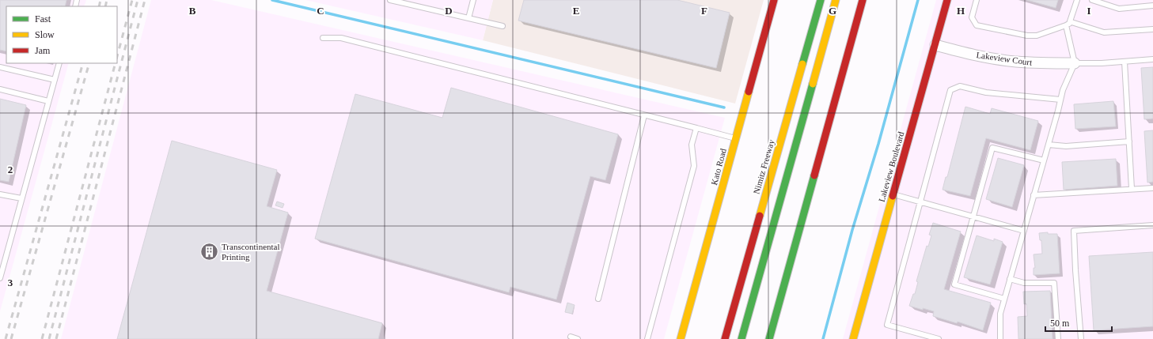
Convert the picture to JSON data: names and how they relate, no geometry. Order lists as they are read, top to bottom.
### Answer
{
  "streets": {
    "main road": ["Kato Road", "Nimitz Freeway", "Lakeview Boulevard"],
    "street": ["Lakeview Court"]
  },
  "crossings": [
    ["Lakeview Court", "Lakeview Boulevard"]
  ],
  "places": {
    "building": ["Transcontinental Printing"]
  },
  "legend": ["Fast", "Slow", "Jam"],
  "scale_bar": "50 m",
  "grid": {
    "columns": [
      "B",
      "C",
      "D",
      "E",
      "F",
      "G",
      "H",
      "I"
    ],
    "rows": ["2", "3"]
  }
}
